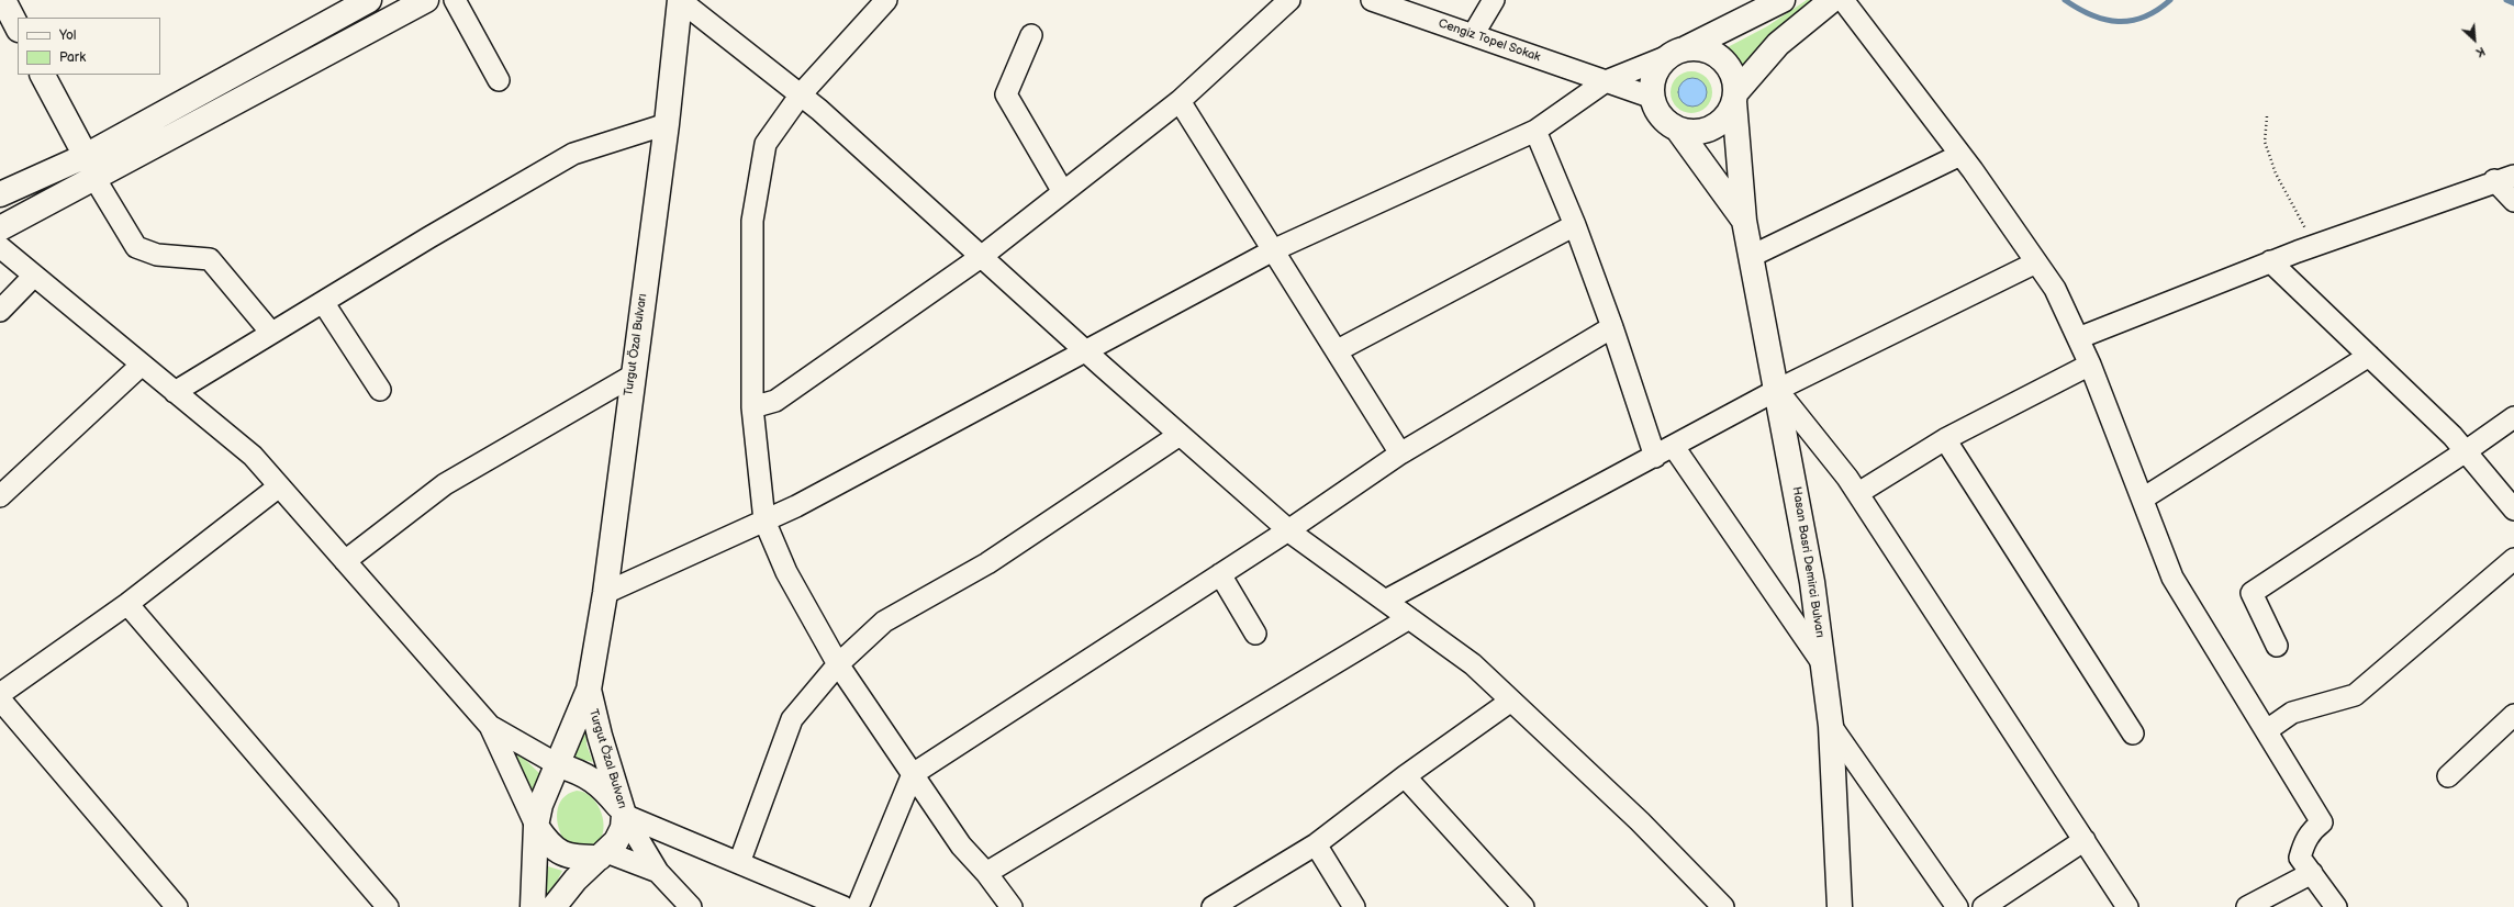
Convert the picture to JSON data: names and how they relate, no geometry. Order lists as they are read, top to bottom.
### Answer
{
  "streets": {
    "main road": ["Turgut Özal Bulvarı", "Hasan Basri Demirci Bulvarı"],
    "street": ["Cengiz Topel Sokak"]
  },
  "crossings": [
    ["Cengiz Topel Sokak", "Hasan Basri Demirci Bulvarı"]
  ],
  "legend": ["Yol", "Park"],
  "north": "bottom right"
}
